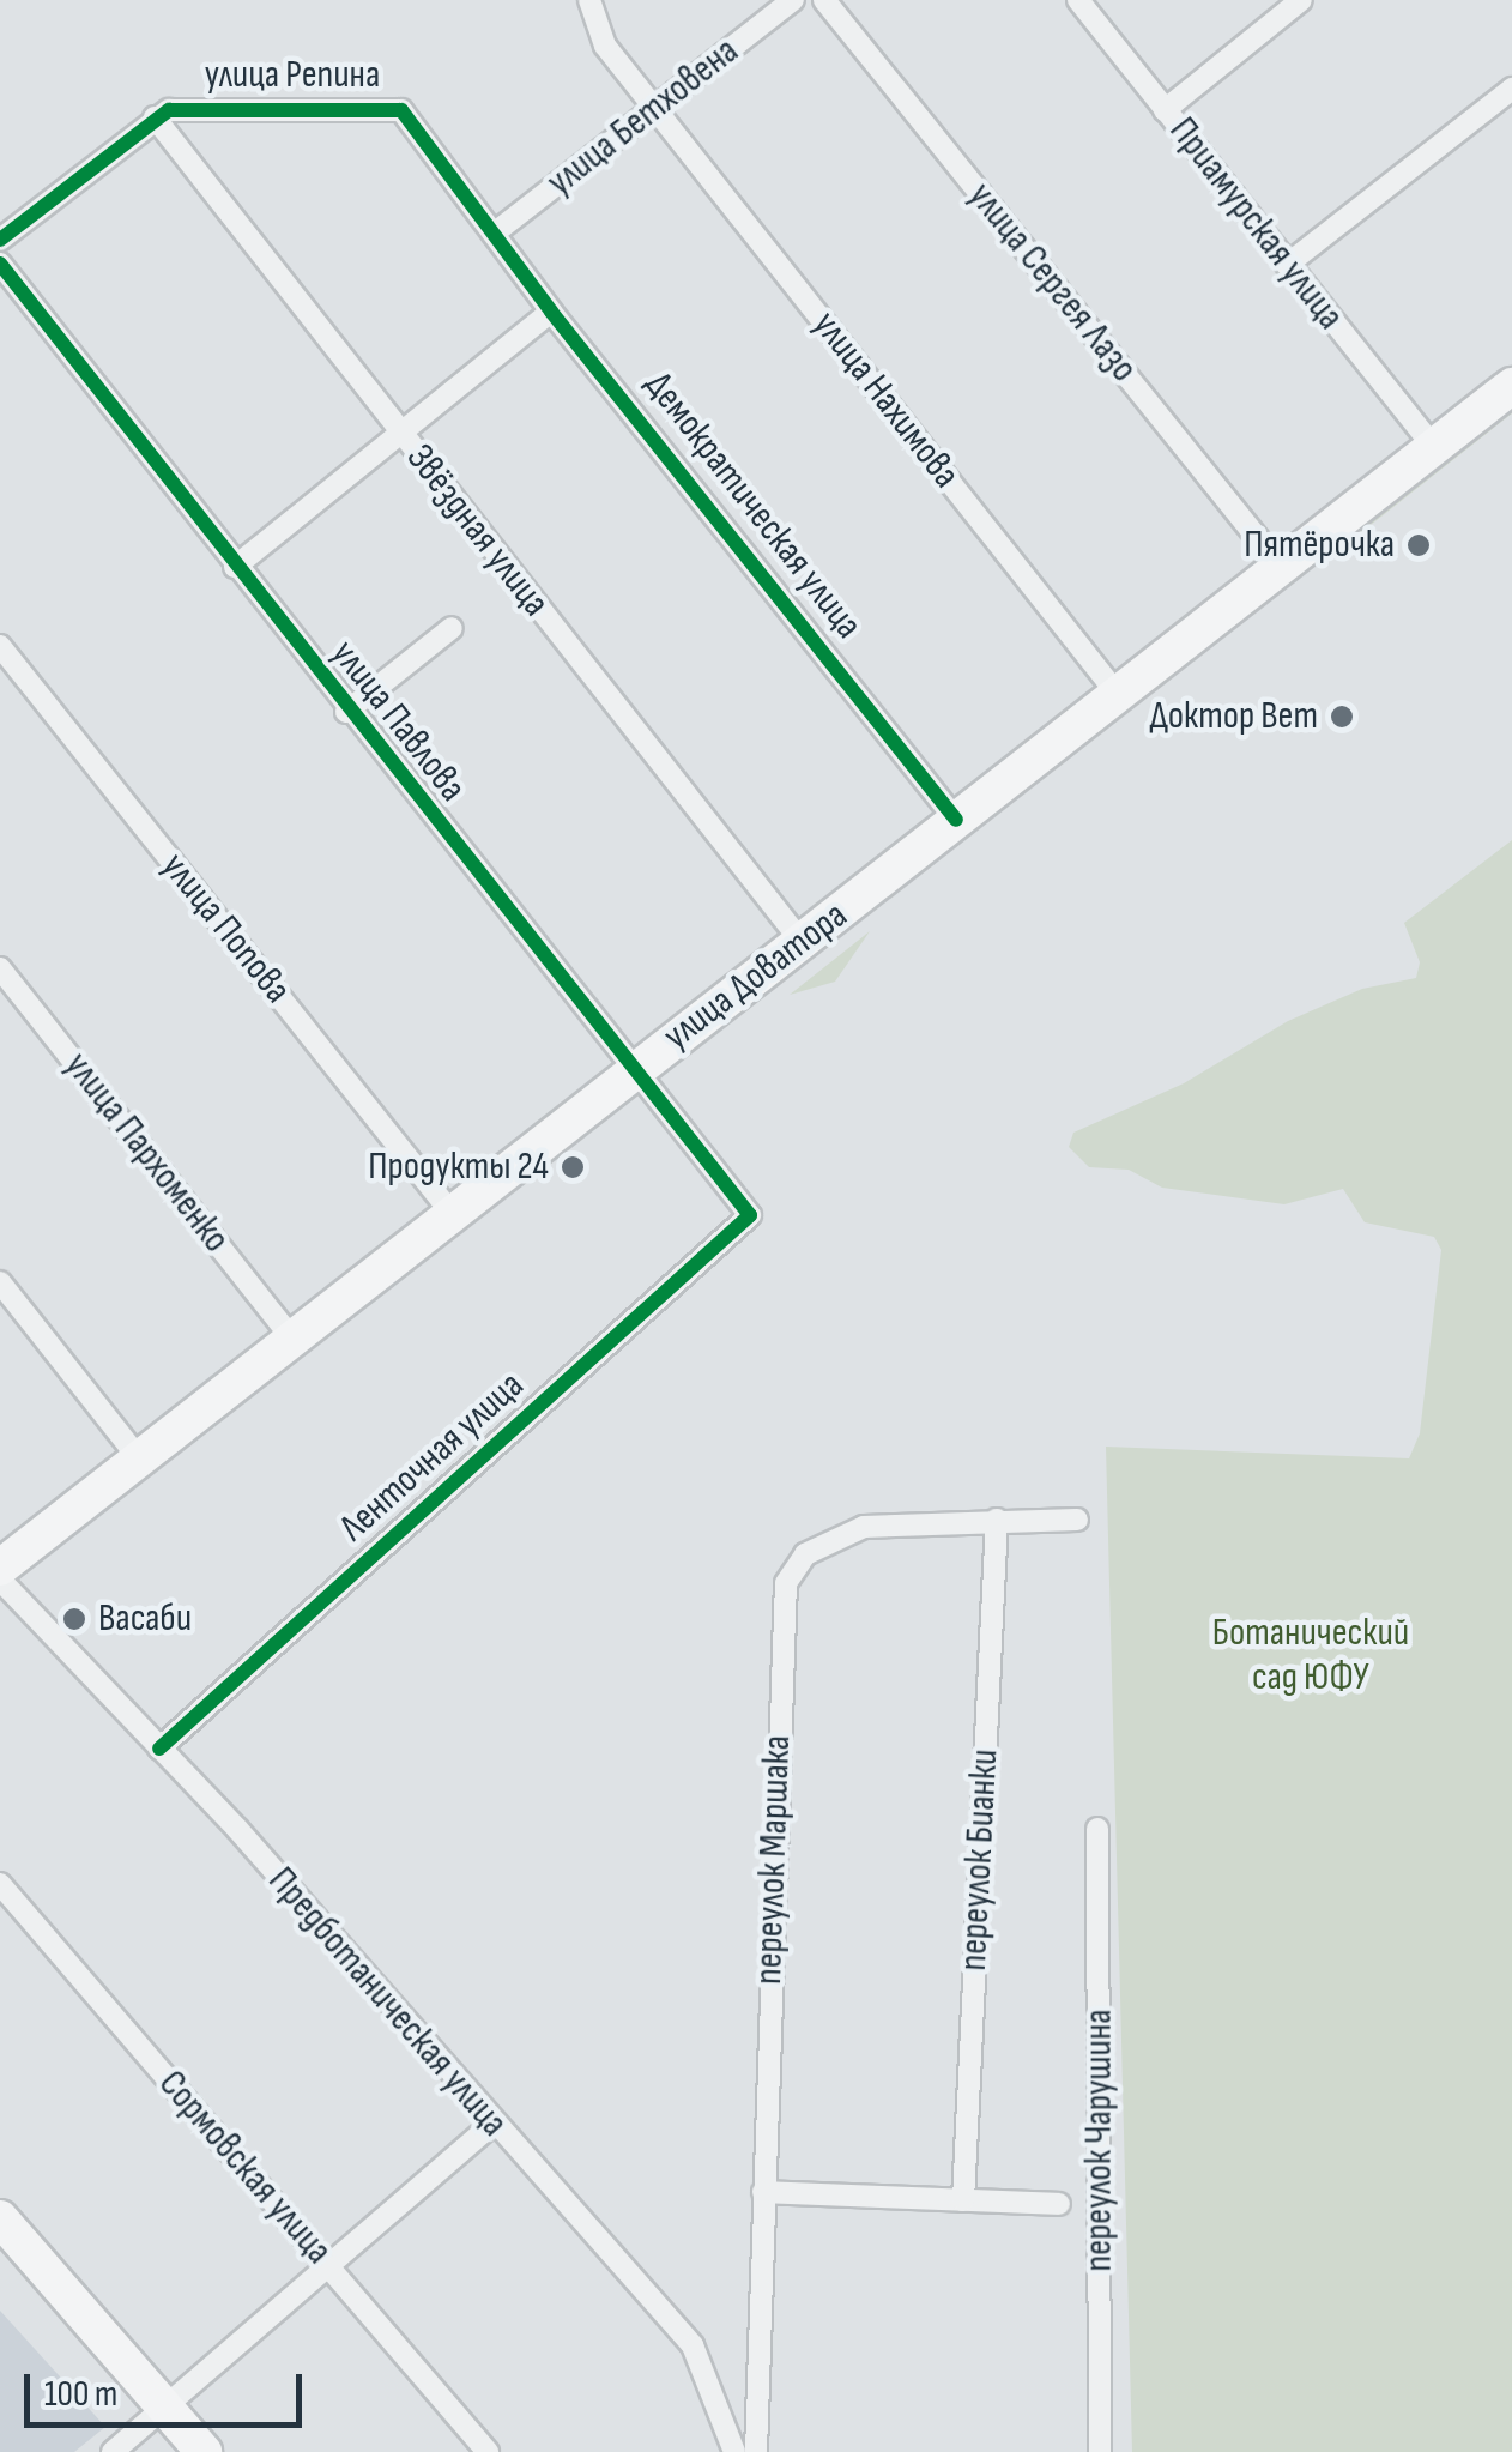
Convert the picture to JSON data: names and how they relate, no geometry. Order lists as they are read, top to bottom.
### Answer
{
  "streets": {
    "main road": ["улица Доватора"],
    "street": [
      "улица Репина",
      "улица Бетховена",
      "Приамурская улица",
      "улица Сергея Лазо",
      "улица Нахимова",
      "Демократическая улица",
      "Звёздная улица",
      "улица Павлова",
      "улица Попова",
      "улица Пархоменко",
      "Ленточная улица",
      "переулок Маршака",
      "переулок Бианки",
      "Предботаническая улица",
      "переулок Чарушина",
      "Сормовская улица"
    ]
  },
  "crossings": [
    ["улица Репина", "улица Бетховена"],
    ["улица Репина", "Демократическая улица"],
    ["улица Репина", "Звёздная улица"],
    ["улица Бетховена", "улица Нахимова"],
    ["улица Бетховена", "Демократическая улица"],
    ["Приамурская улица", "улица Доватора"],
    ["улица Сергея Лазо", "улица Доватора"],
    ["улица Нахимова", "улица Доватора"],
    ["Демократическая улица", "улица Доватора"],
    ["Звёздная улица", "улица Доватора"],
    ["улица Павлова", "улица Доватора"],
    ["улица Павлова", "Ленточная улица"],
    ["улица Попова", "улица Доватора"],
    ["улица Доватора", "улица Пархоменко"],
    ["Ленточная улица", "Предботаническая улица"],
    ["переулок Маршака", "переулок Бианки"]
  ],
  "parks": ["Ботанический сад ЮФУ"],
  "places": [
    "Пятёрочка",
    "Доктор Вет",
    "Продукты 24",
    "Васаби"
  ],
  "scale_bar": "100 m"
}
